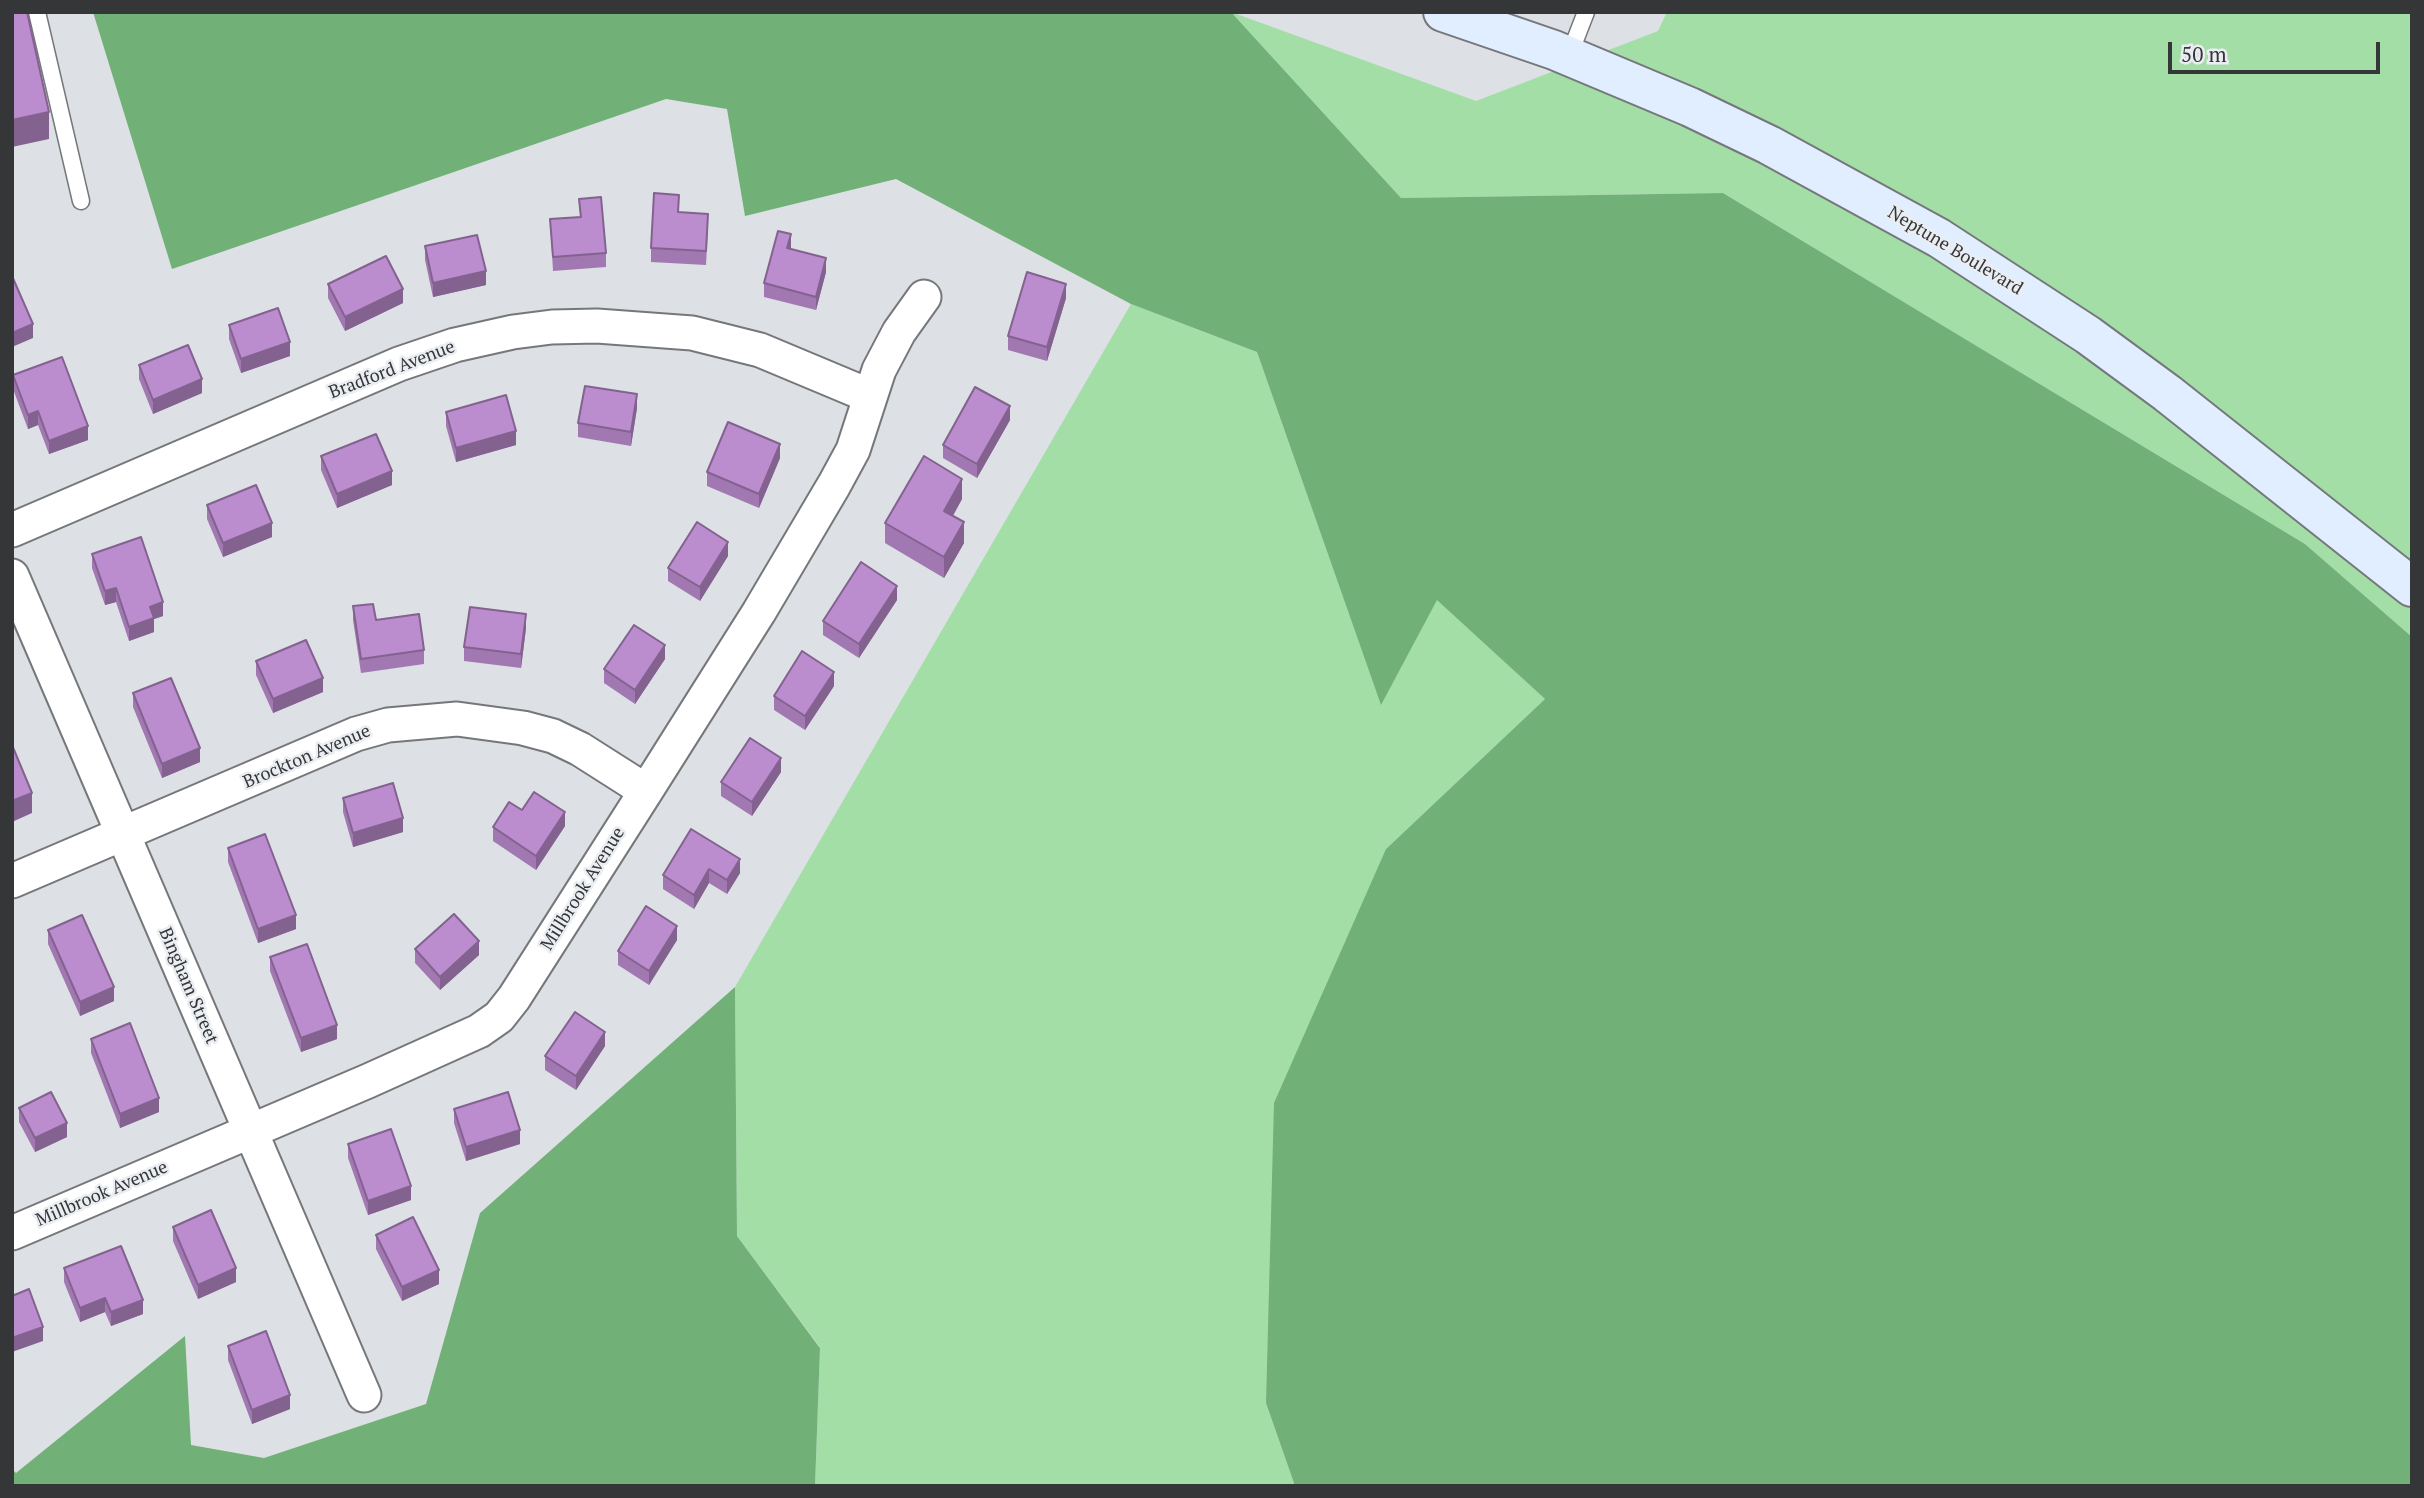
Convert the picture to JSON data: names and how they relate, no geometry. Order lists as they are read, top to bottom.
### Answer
{
  "streets": {
    "street": [
      "Neptune Boulevard",
      "Bradford Avenue",
      "Brockton Avenue",
      "Millbrook Avenue",
      "Bingham Street"
    ]
  },
  "crossings": [
    ["Bradford Avenue", "Millbrook Avenue"],
    ["Brockton Avenue", "Millbrook Avenue"],
    ["Brockton Avenue", "Bingham Street"],
    ["Millbrook Avenue", "Bingham Street"]
  ],
  "scale_bar": "50 m"
}
